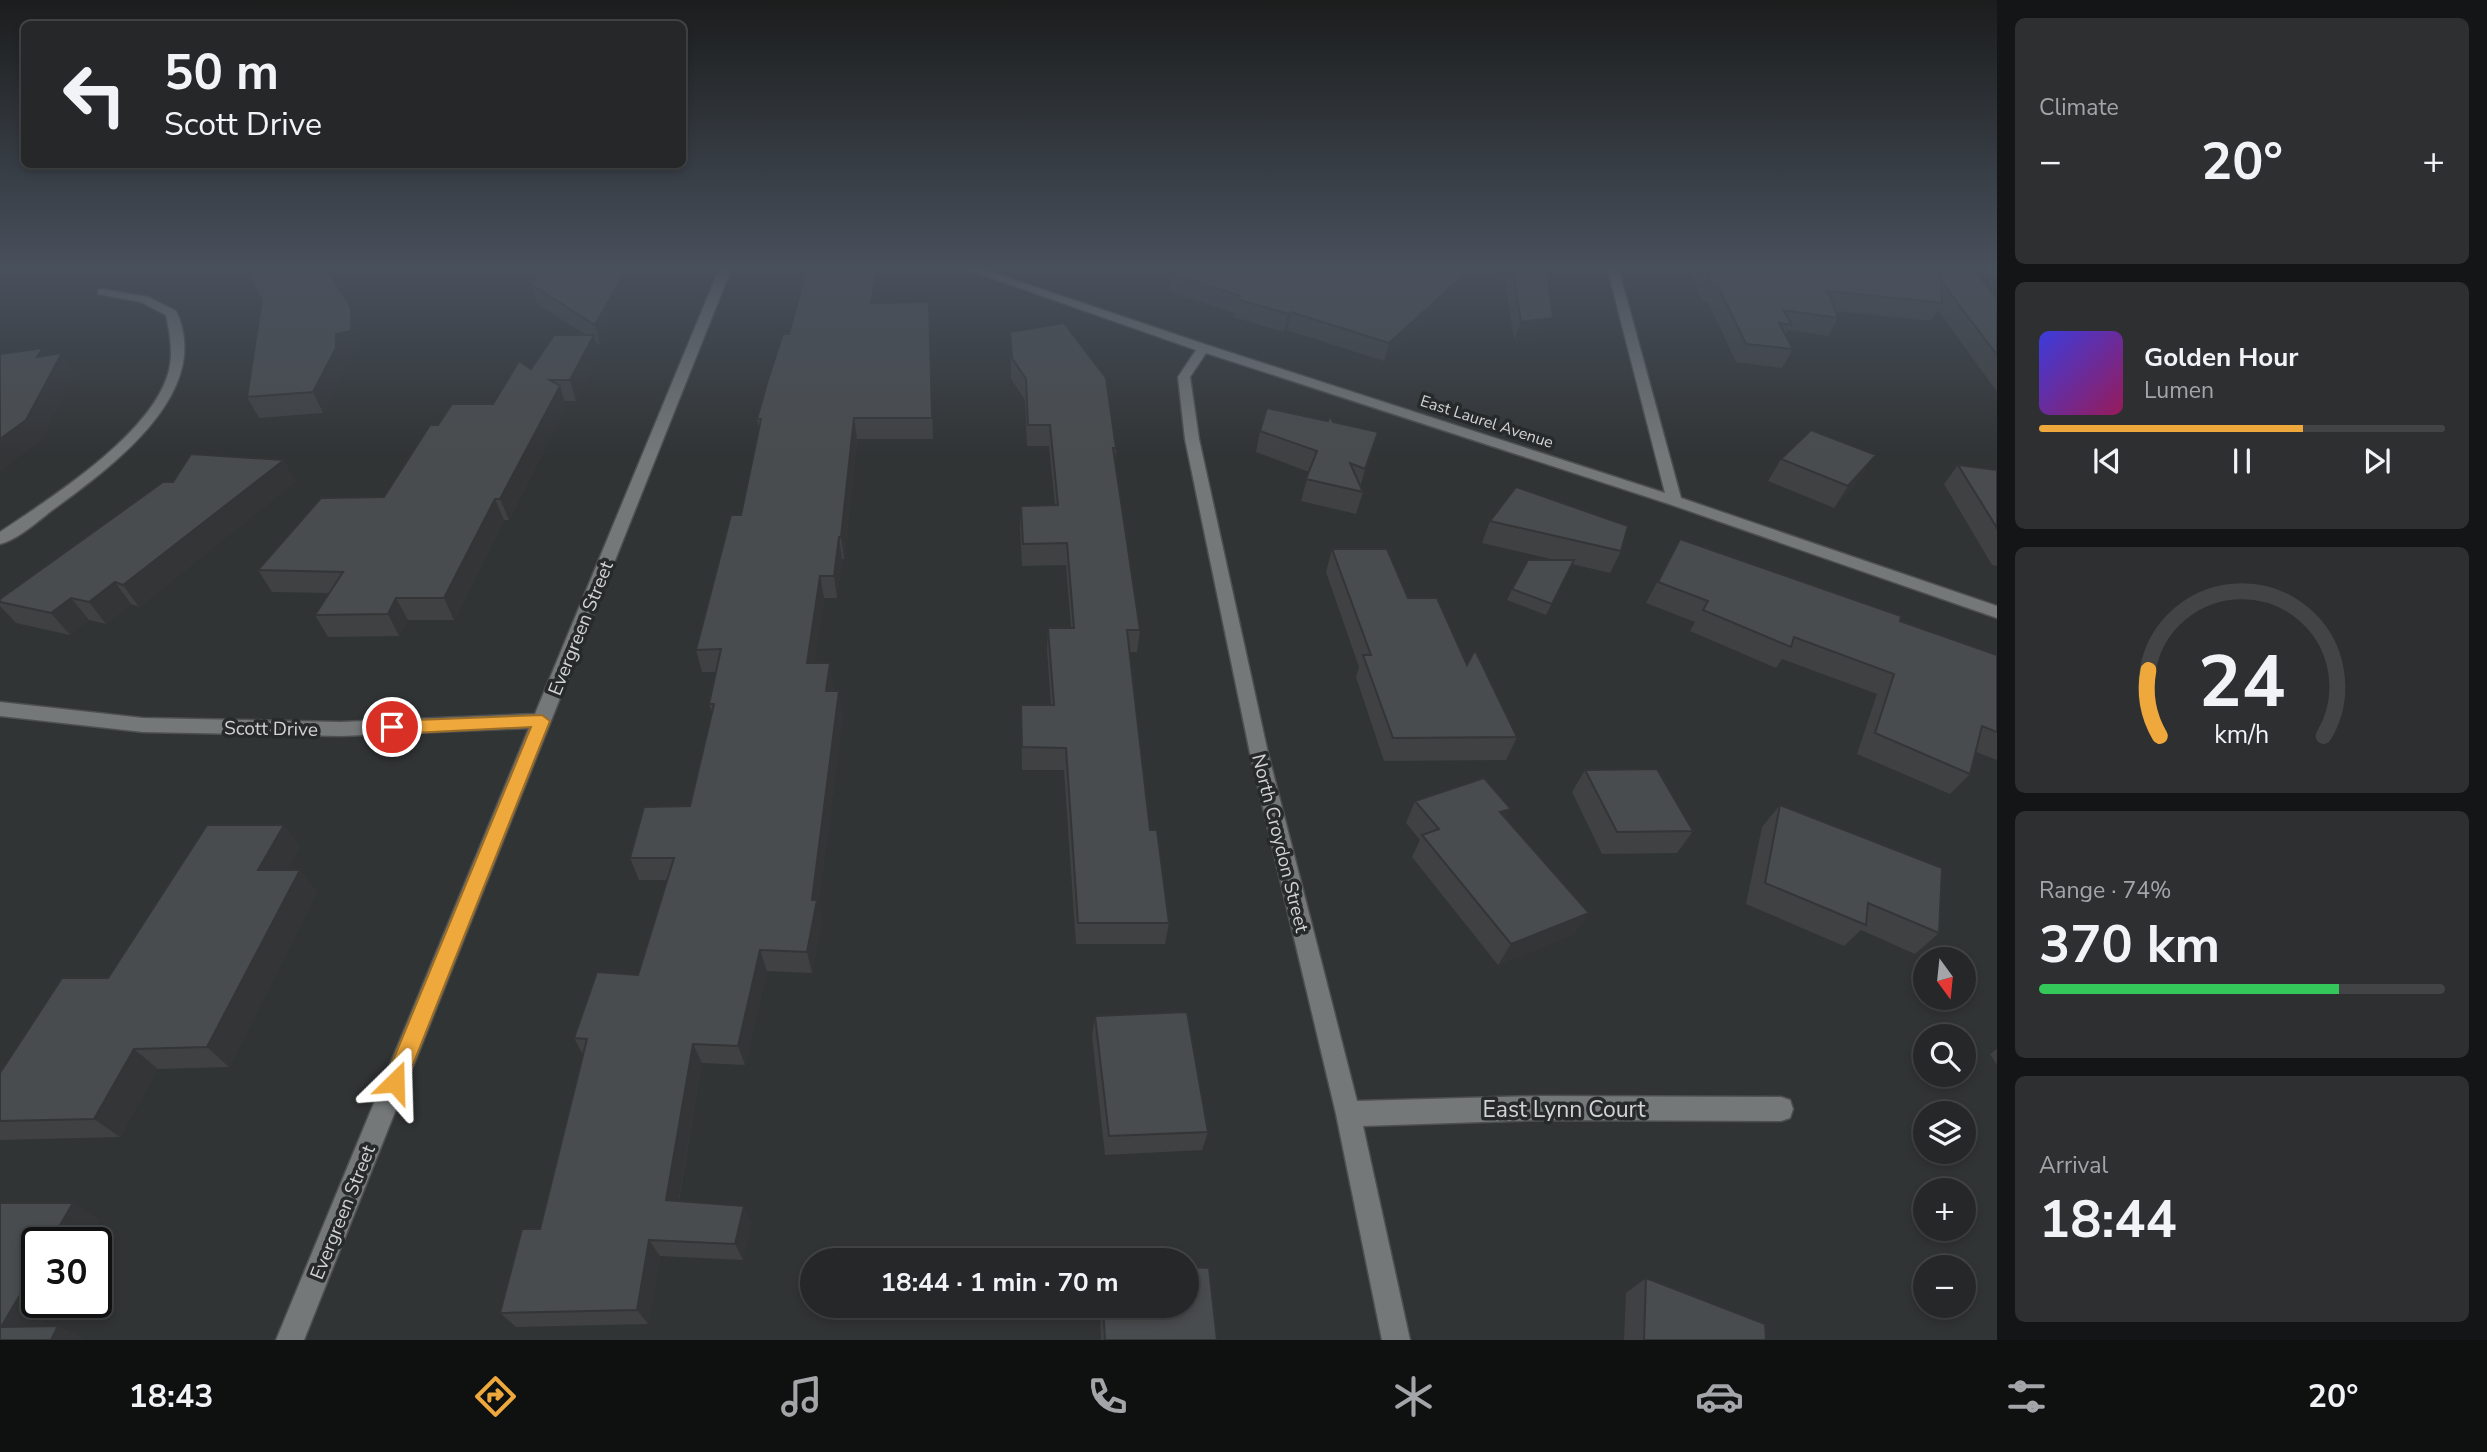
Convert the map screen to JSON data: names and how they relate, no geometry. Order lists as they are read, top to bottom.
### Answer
{
  "streets": {
    "street": [
      "East Laurel Avenue",
      "Evergreen Street",
      "Scott Drive",
      "North Croydon Street",
      "East Lynn Court"
    ]
  },
  "crossings": [
    ["East Laurel Avenue", "North Croydon Street"],
    ["Evergreen Street", "Scott Drive"],
    ["North Croydon Street", "East Lynn Court"]
  ],
  "north": "bottom",
  "page": {
    "tile": [
      "Climate",
      ["Range · 74%", "370 km"],
      ["Arrival", "18:44"]
    ],
    "turn": ["50 m", "Scott Drive"],
    "heat": ["−", "20°", "+"],
    "song": ["Golden Hour", "Lumen"],
    "map_buttons": ["+", "−"],
    "limit": "30",
    "trip": "18:44 · 1 min · 70 m",
    "tabs": ["18:43", "20°"],
    "gauge": ["24", "km/h"]
  }
}
